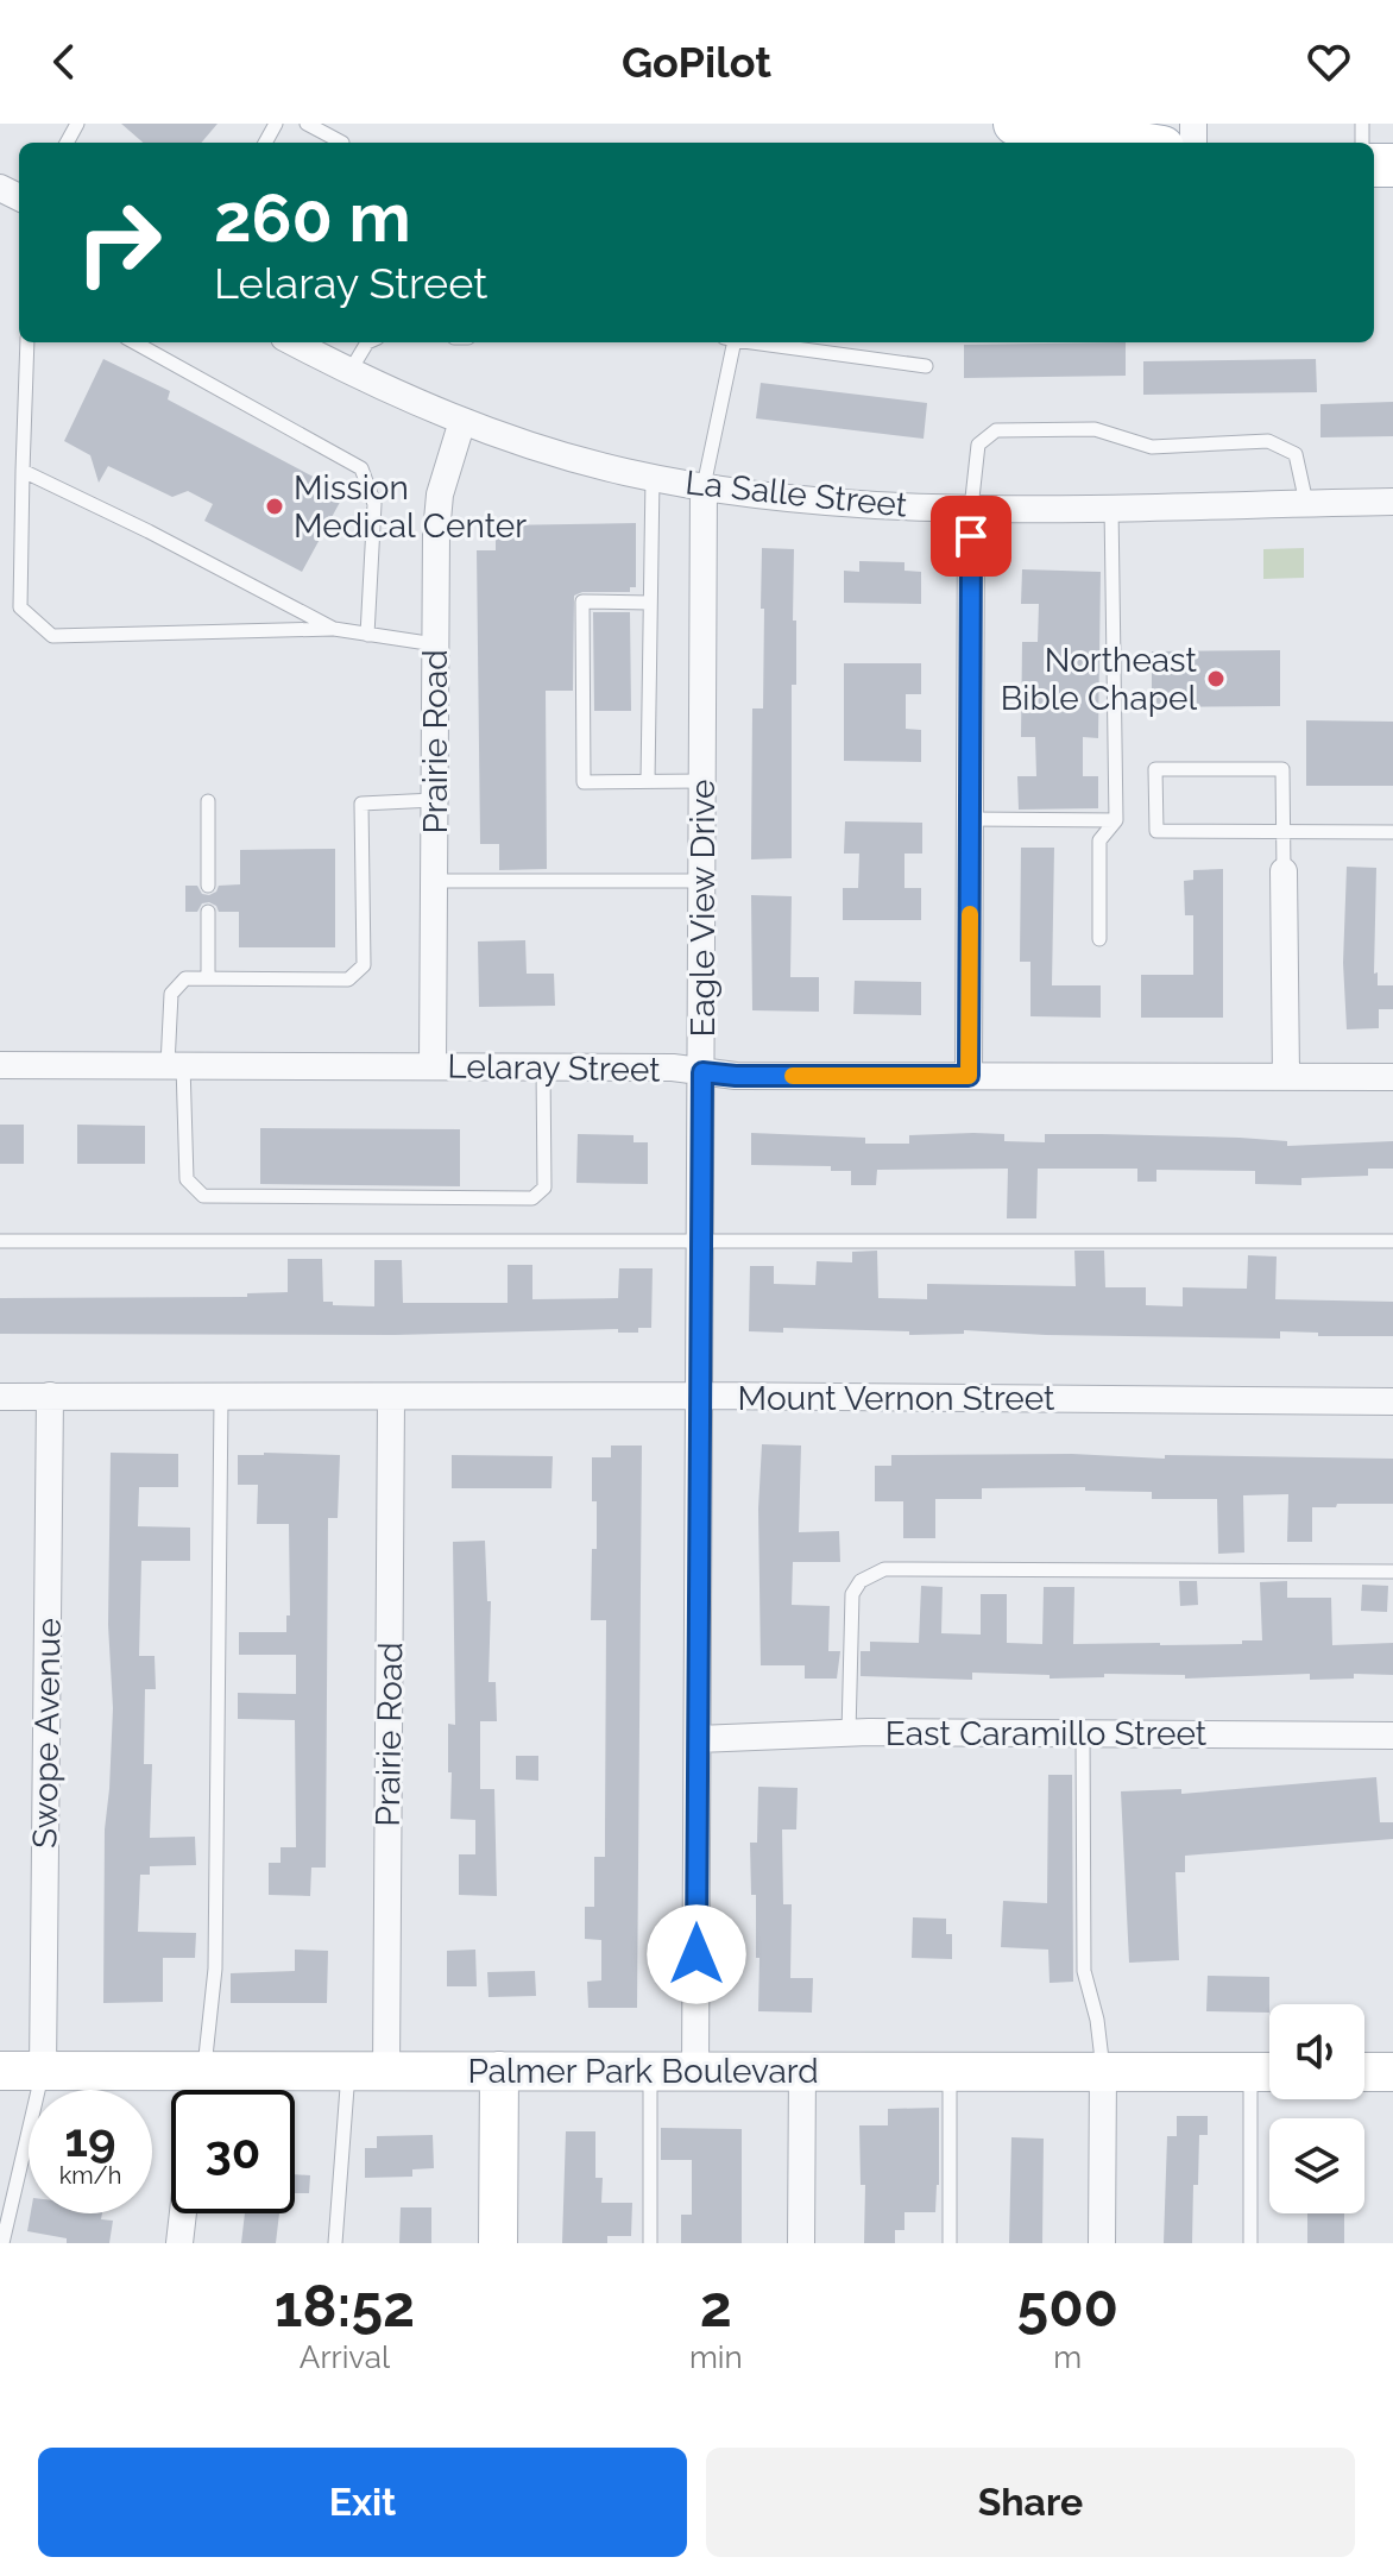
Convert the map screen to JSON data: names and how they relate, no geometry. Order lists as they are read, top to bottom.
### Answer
{
  "streets": {
    "main road": ["Palmer Park Boulevard"],
    "street": [
      "La Salle Street",
      "Prairie Road",
      "Eagle View Drive",
      "Lelaray Street",
      "Mount Vernon Street",
      "Swope Avenue",
      "East Caramillo Street"
    ]
  },
  "crossings": [
    ["La Salle Street", "Prairie Road"],
    ["La Salle Street", "Eagle View Drive"],
    ["Prairie Road", "Lelaray Street"],
    ["Prairie Road", "Mount Vernon Street"],
    ["Prairie Road", "Palmer Park Boulevard"],
    ["Eagle View Drive", "Lelaray Street"],
    ["Eagle View Drive", "Mount Vernon Street"],
    ["Eagle View Drive", "East Caramillo Street"],
    ["Eagle View Drive", "Palmer Park Boulevard"],
    ["Mount Vernon Street", "Swope Avenue"],
    ["Swope Avenue", "Palmer Park Boulevard"]
  ],
  "places": ["Mission Medical Center", "Northeast Bible Chapel"],
  "page": {
    "header": "GoPilot",
    "turn": ["260 m", "Lelaray Street"],
    "speed": "19 km/h",
    "limit": "30",
    "eta": [
      "18:52",
      "Arrival",
      "2",
      "min",
      "500",
      "m"
    ],
    "buttons": ["Exit", "Share"]
  }
}
